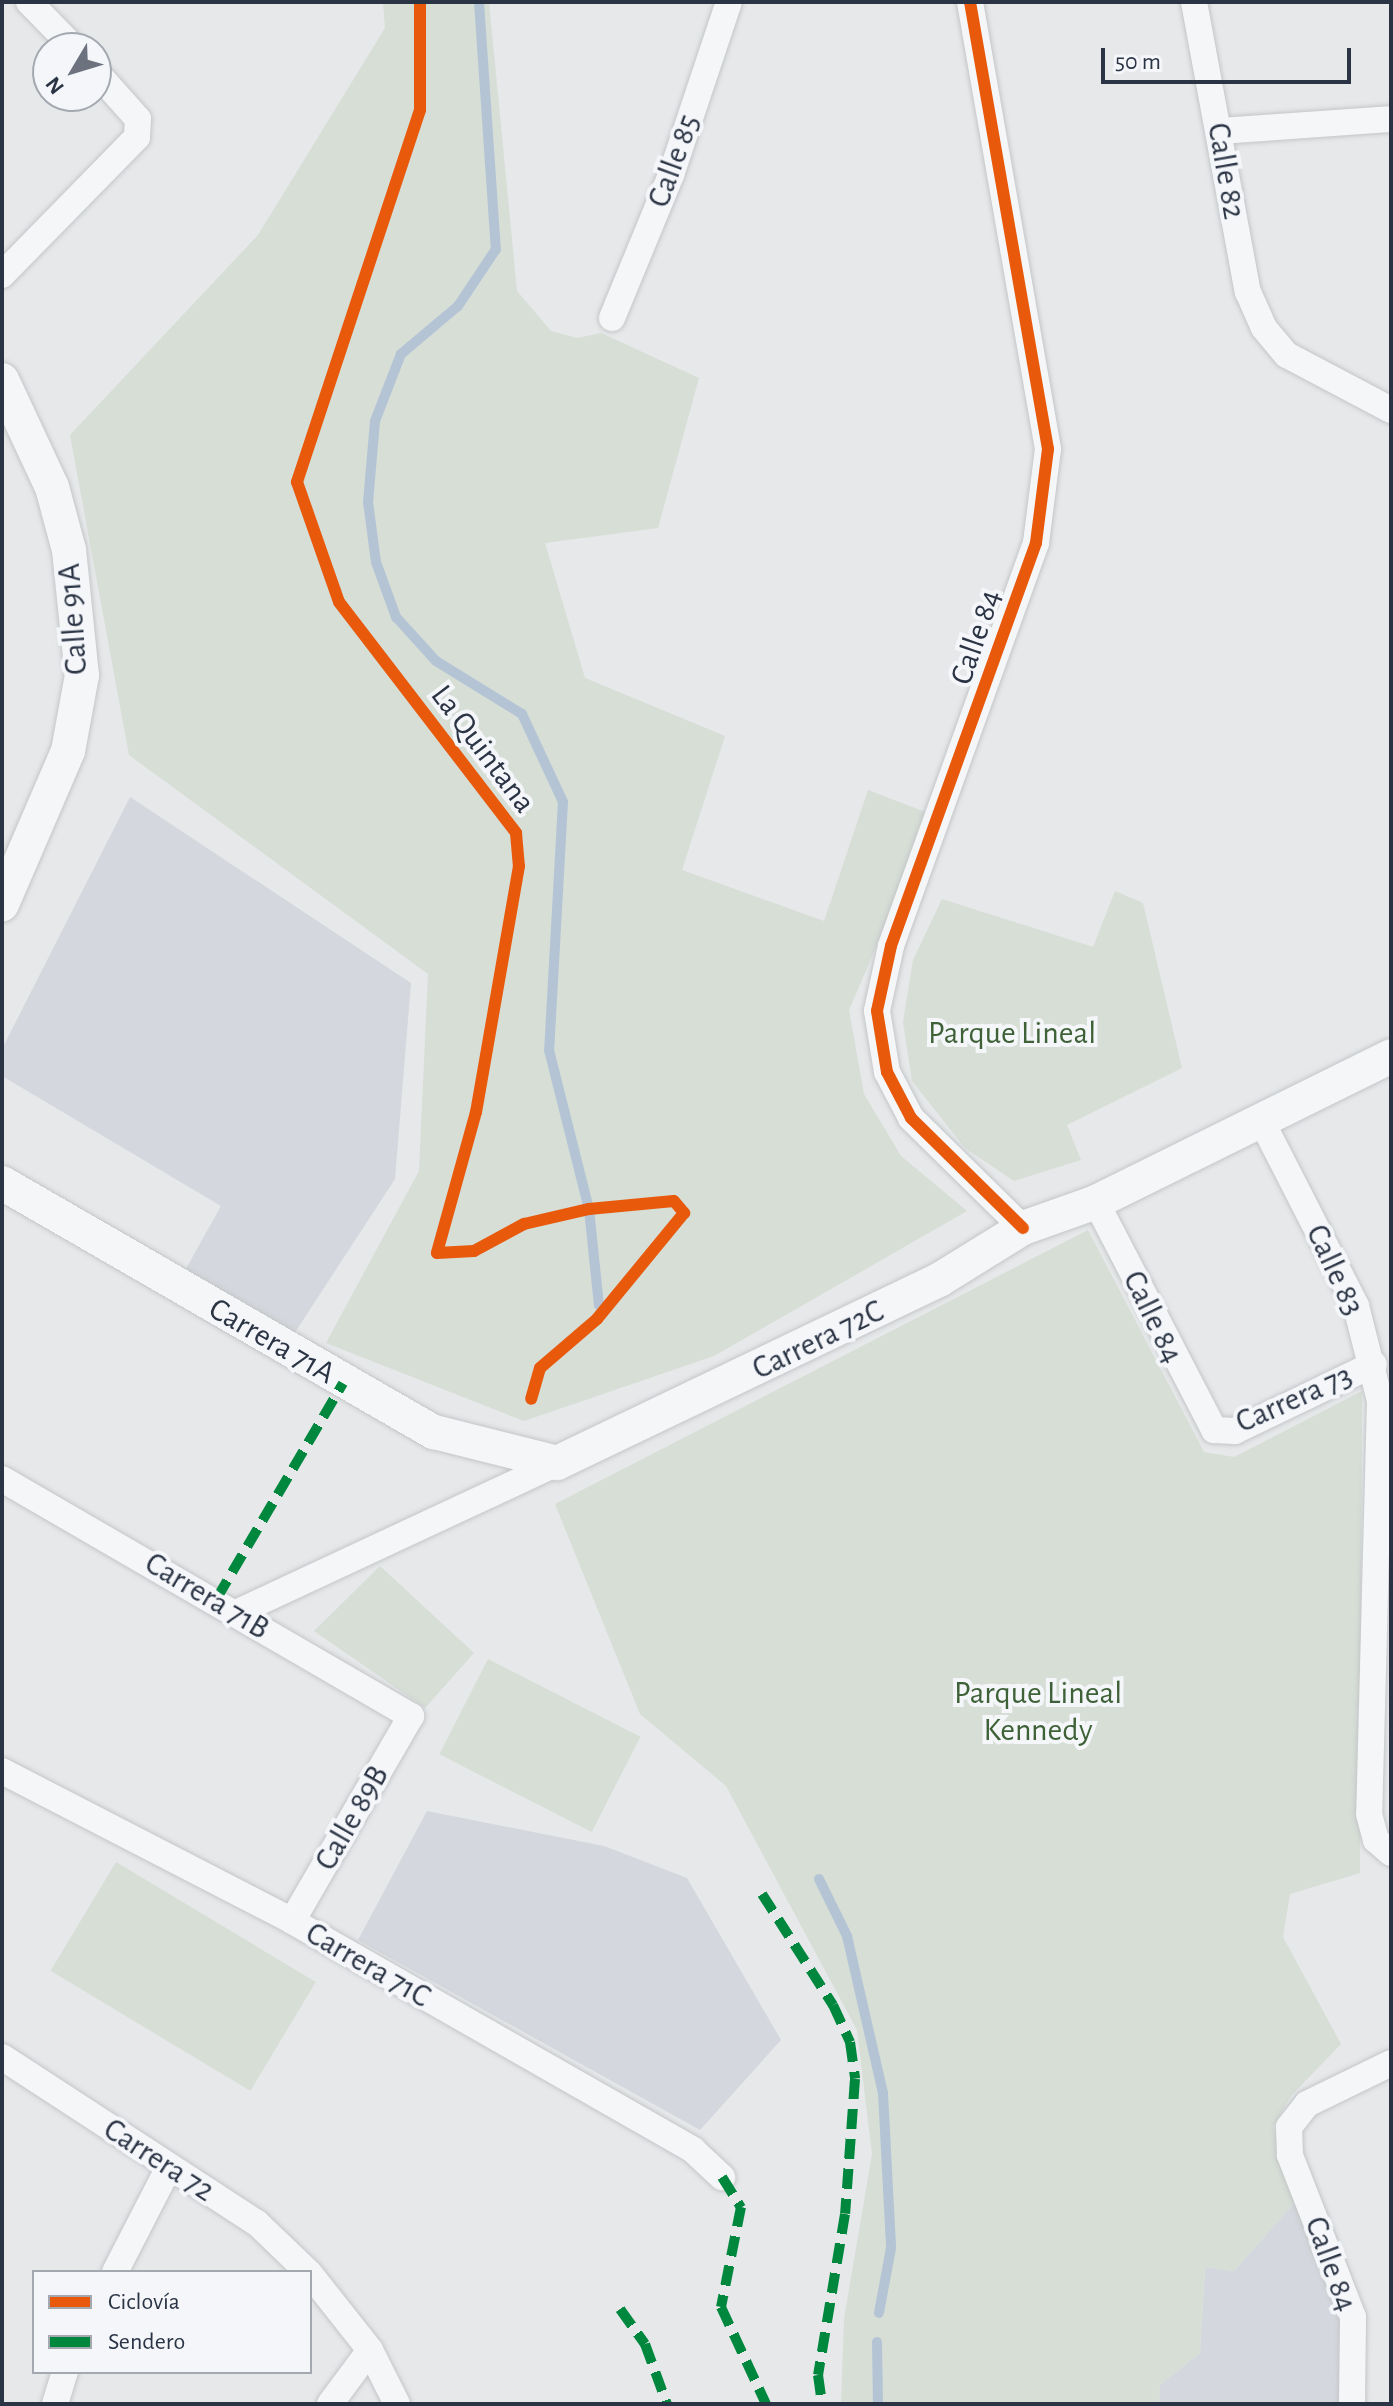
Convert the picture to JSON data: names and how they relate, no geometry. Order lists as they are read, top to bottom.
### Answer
{
  "streets": {
    "street": [
      "Calle 85",
      "Calle 82",
      "Calle 91A",
      "Calle 84",
      "Calle 83",
      "Carrera 72C",
      "Carrera 71A",
      "Carrera 73",
      "Carrera 71B",
      "Calle 89B",
      "Carrera 71C",
      "Carrera 72"
    ],
    "cycle path": ["La Quintana"]
  },
  "crossings": [
    ["Calle 84", "Carrera 72C"],
    ["Calle 84", "Carrera 73"],
    ["Calle 83", "Carrera 72C"],
    ["Calle 83", "Carrera 73"],
    ["Carrera 72C", "Carrera 71A"],
    ["Carrera 72C", "Carrera 71B"],
    ["Carrera 71B", "Calle 89B"],
    ["Calle 89B", "Carrera 71C"]
  ],
  "parks": ["Parque Lineal", "Parque Lineal Kennedy"],
  "legend": ["Ciclovía", "Sendero"],
  "scale_bar": "50 m",
  "north": "bottom left"
}
